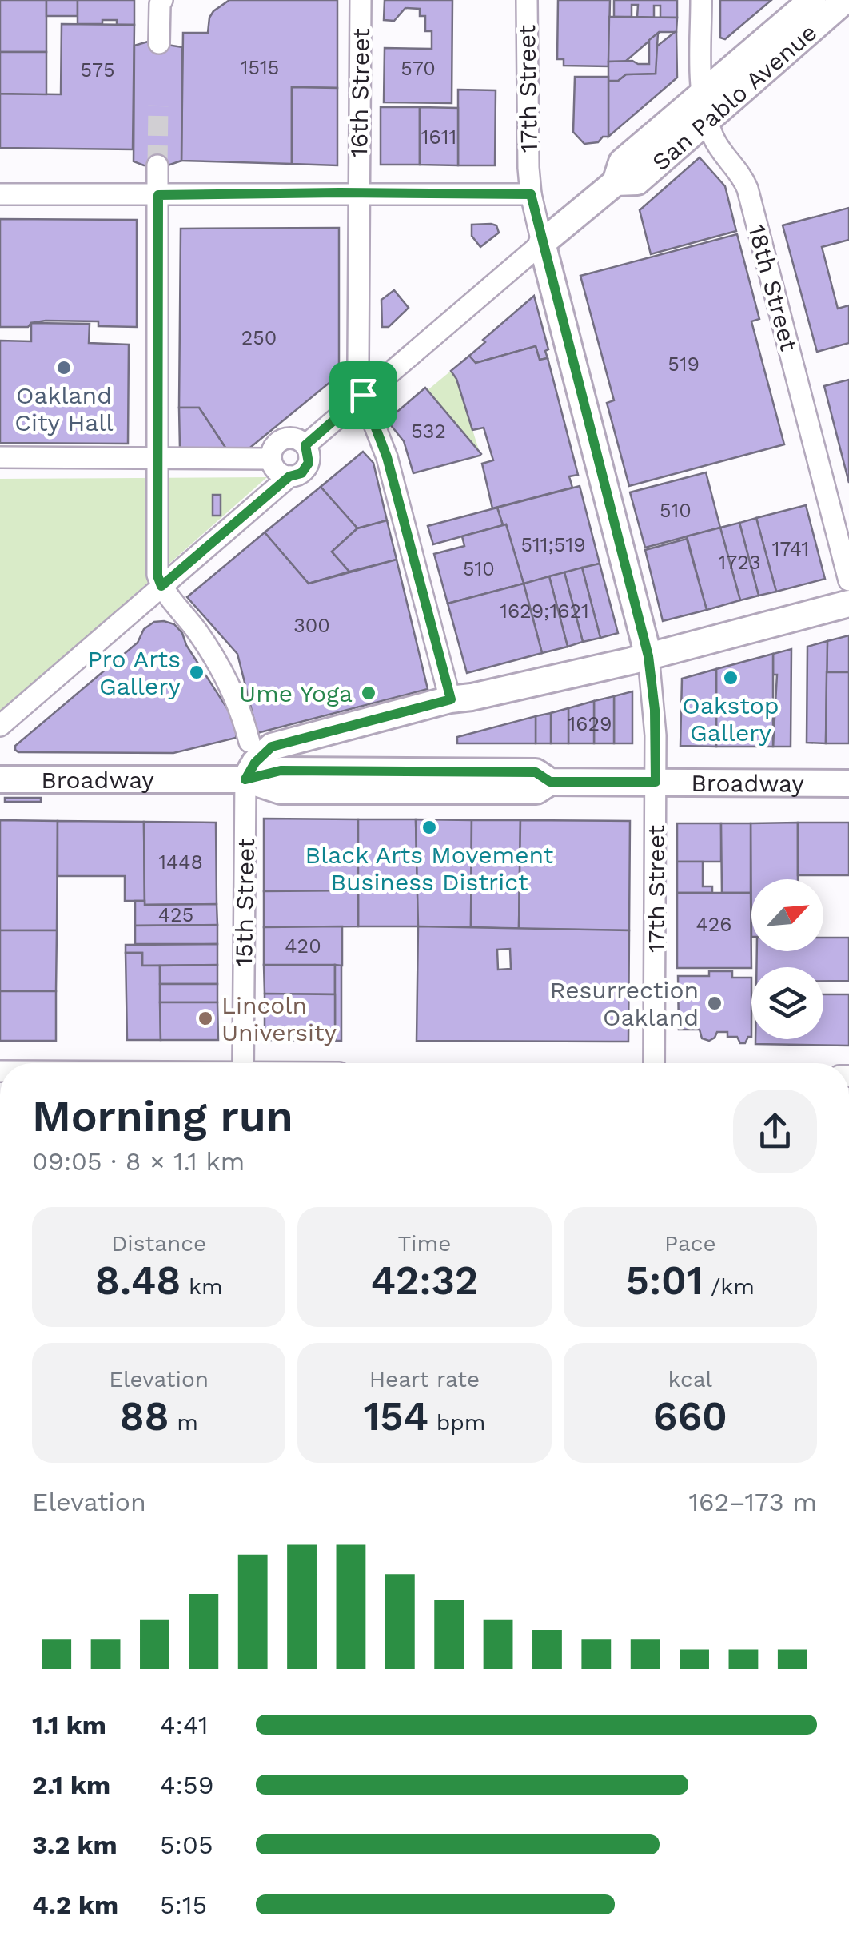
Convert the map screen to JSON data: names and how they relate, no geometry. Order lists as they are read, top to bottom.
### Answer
{
  "streets": {
    "main road": ["17th Street", "San Pablo Avenue", "Broadway"],
    "street": ["16th Street", "18th Street", "15th Street"]
  },
  "crossings": [
    ["17th Street", "San Pablo Avenue"],
    ["17th Street", "Broadway"],
    ["16th Street", "San Pablo Avenue"],
    ["San Pablo Avenue", "18th Street"],
    ["Broadway", "15th Street"]
  ],
  "places": [
    "Oakland City Hall",
    "Pro Arts Gallery",
    "Oakstop Gallery",
    "Ume Yoga",
    "Black Arts Movement Business District",
    "Resurrection Oakland",
    "Lincoln University"
  ],
  "house_numbers": [
    "1515",
    "570",
    "575",
    "1611",
    "250",
    "519",
    "532",
    "510",
    "511;519",
    "1741",
    "1723",
    "510",
    "1629;1621",
    "300",
    "1629",
    "1448",
    "425",
    "426",
    "420"
  ],
  "north": "top right",
  "page": {
    "heading": ["Morning run", "09:05 · 8 × 1.1 km"],
    "stats": [
      ["Distance", "8.48 km"],
      ["Time", "42:32"],
      ["Pace", "5:01 /km"],
      ["Elevation", "88 m"],
      ["Heart rate", "154 bpm"],
      ["kcal", "660"]
    ],
    "chart": ["Elevation", "162–173 m"],
    "list": [
      {
        "name": "1.1 km",
        "note": "4:41"
      },
      {
        "name": "2.1 km",
        "note": "4:59"
      },
      {
        "name": "3.2 km",
        "note": "5:05"
      },
      {
        "name": "4.2 km",
        "note": "5:15"
      }
    ]
  }
}
